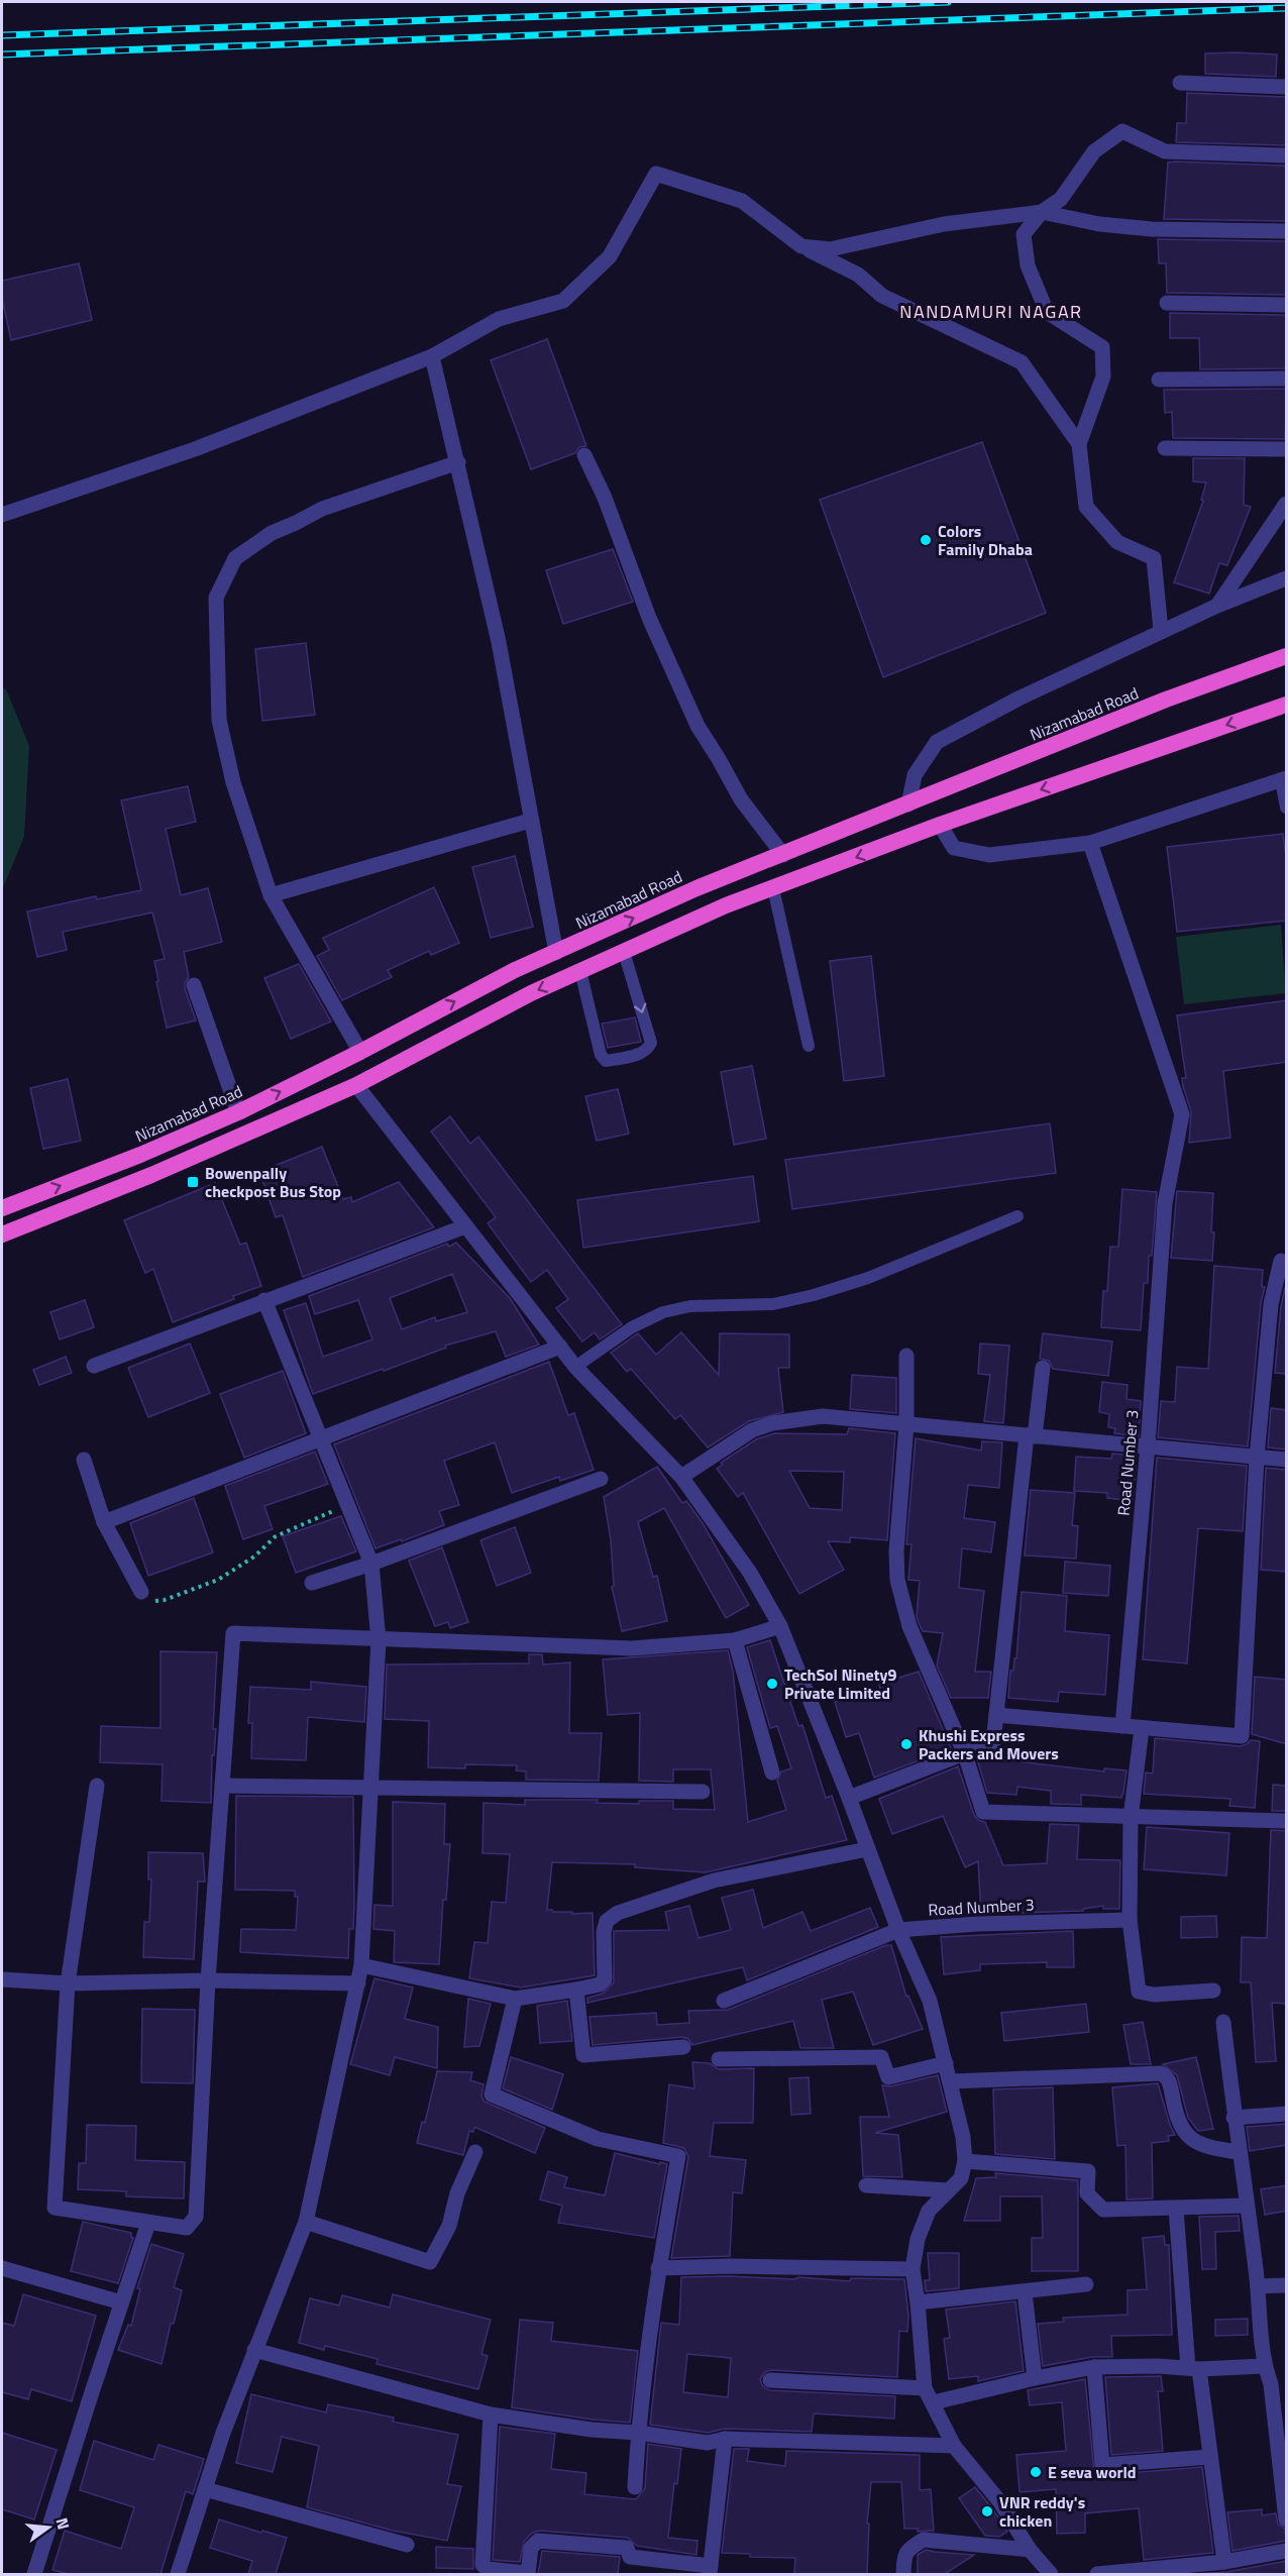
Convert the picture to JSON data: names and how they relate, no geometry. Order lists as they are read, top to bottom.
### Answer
{
  "streets": {
    "highway": ["Nizamabad Road"],
    "street": ["Road Number 3"]
  },
  "districts": ["NANDAMURI NAGAR"],
  "places": {
    "other": [
      "Colors Family Dhaba",
      "TechSol Ninety9 Private Limited",
      "Khushi Express Packers and Movers",
      "E seva world",
      "VNR reddy's chicken"
    ],
    "transit": ["Bowenpally checkpost Bus Stop"]
  },
  "north": "right"
}
